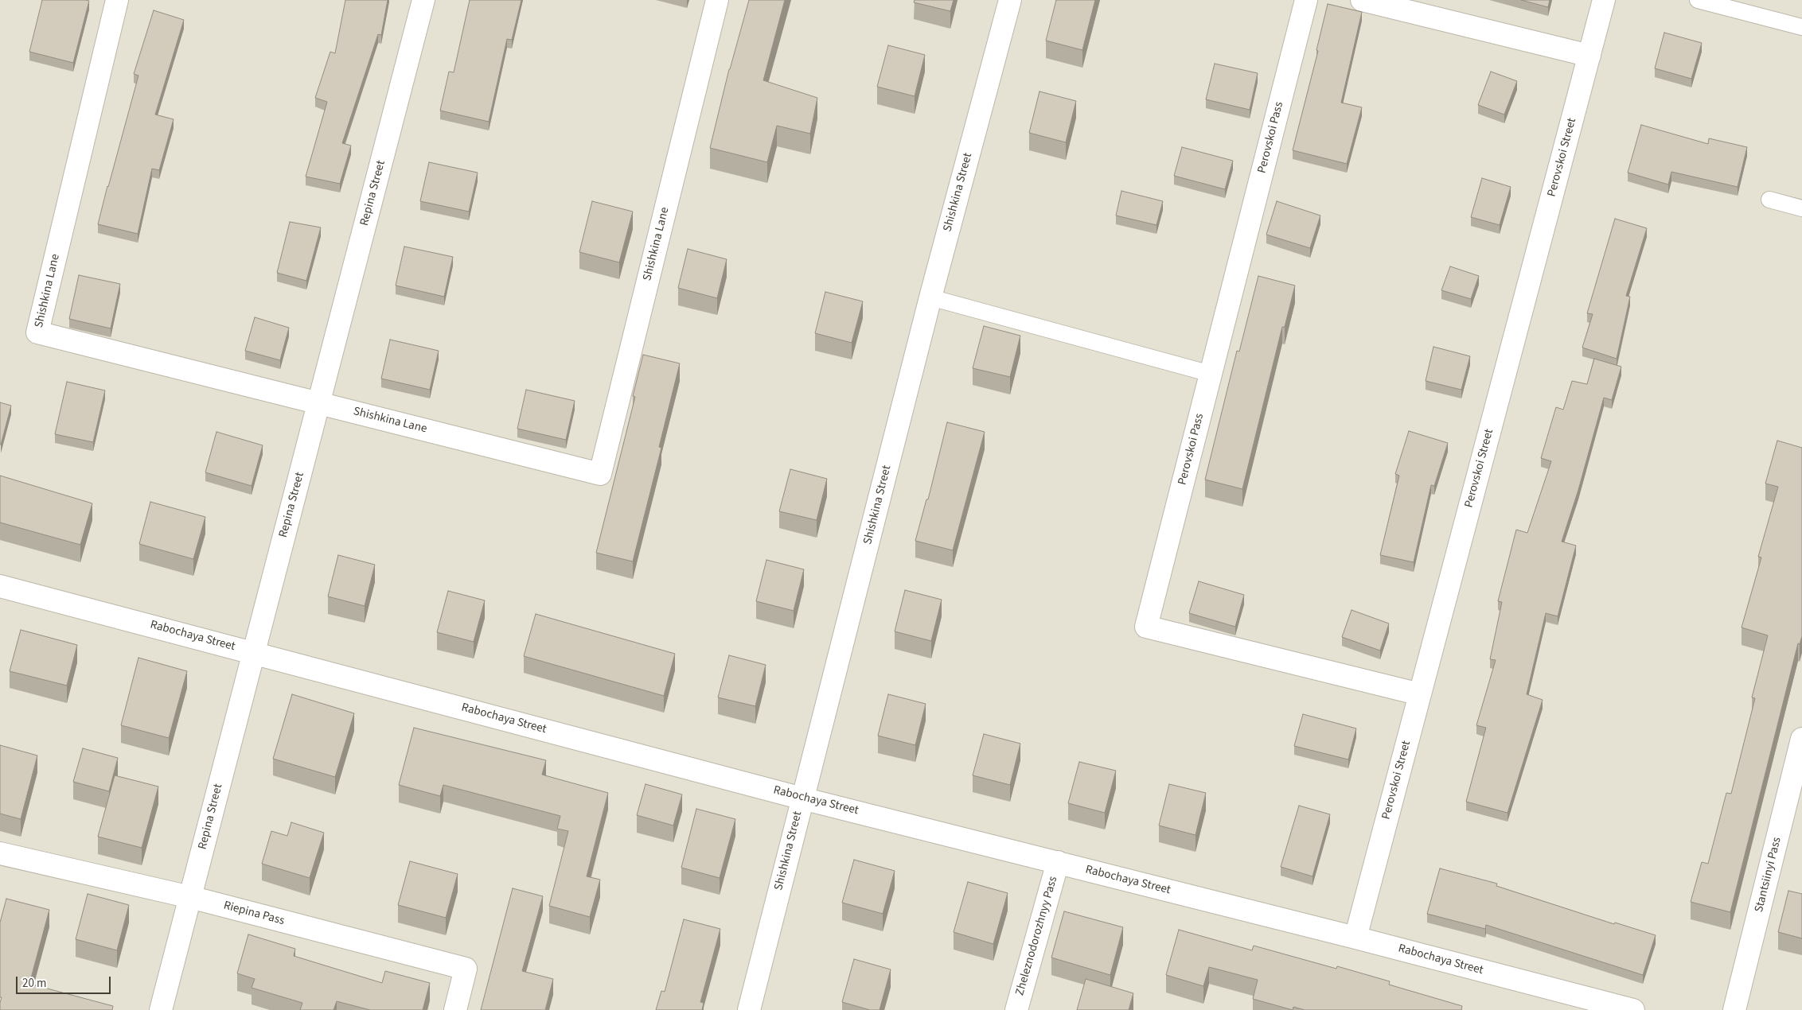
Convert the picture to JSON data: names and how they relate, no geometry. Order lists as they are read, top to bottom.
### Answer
{
  "streets": {
    "street": [
      "Perovskoi Pass",
      "Perovskoi Street",
      "Shishkina Street",
      "Repina Street",
      "Shishkina Lane",
      "Rabochaya Street",
      "Stantsiinyi Pass",
      "Riepina Pass",
      "Zheleznodorozhnyy Pass"
    ]
  },
  "crossings": [
    ["Perovskoi Pass", "Perovskoi Street"],
    ["Perovskoi Street", "Rabochaya Street"],
    ["Shishkina Street", "Rabochaya Street"],
    ["Repina Street", "Shishkina Lane"],
    ["Repina Street", "Rabochaya Street"],
    ["Repina Street", "Riepina Pass"],
    ["Rabochaya Street", "Zheleznodorozhnyy Pass"]
  ],
  "scale_bar": "20 m"
}
